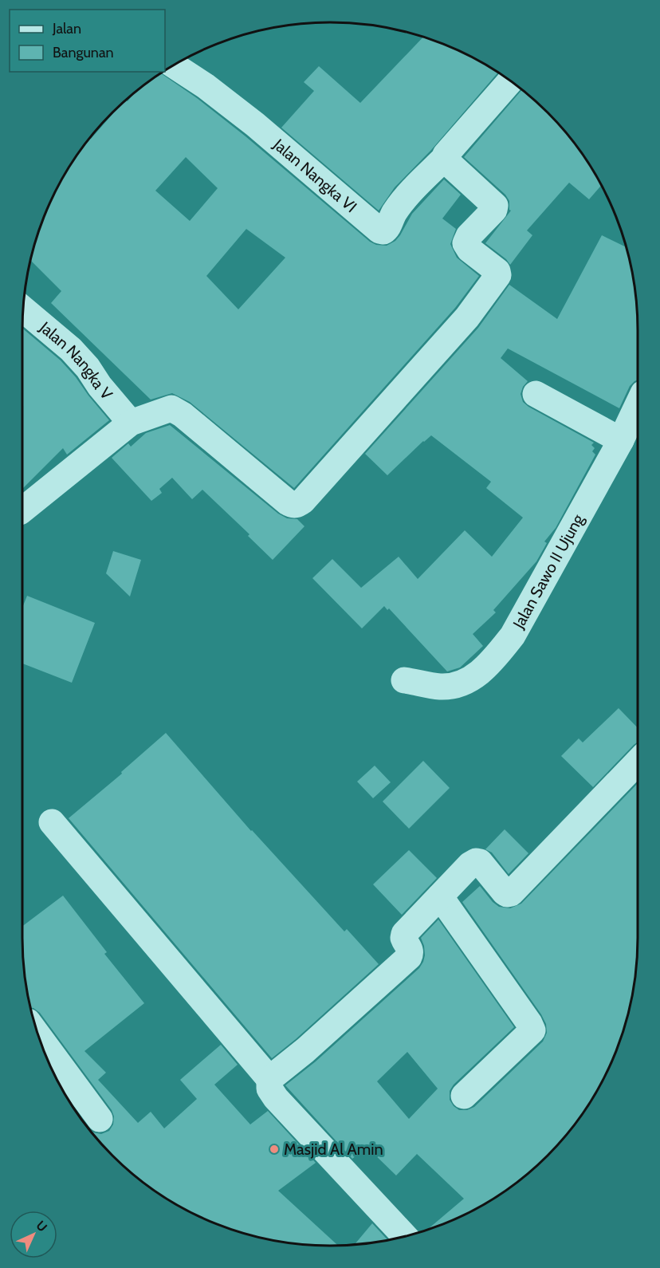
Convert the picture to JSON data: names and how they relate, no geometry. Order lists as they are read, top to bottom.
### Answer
{
  "streets": {
    "street": ["Jalan Nangka VI", "Jalan Nangka V", "Jalan Sawo II Ujung"]
  },
  "places": ["Masjid Al Amin"],
  "legend": ["Jalan", "Bangunan"],
  "north": "top right"
}
